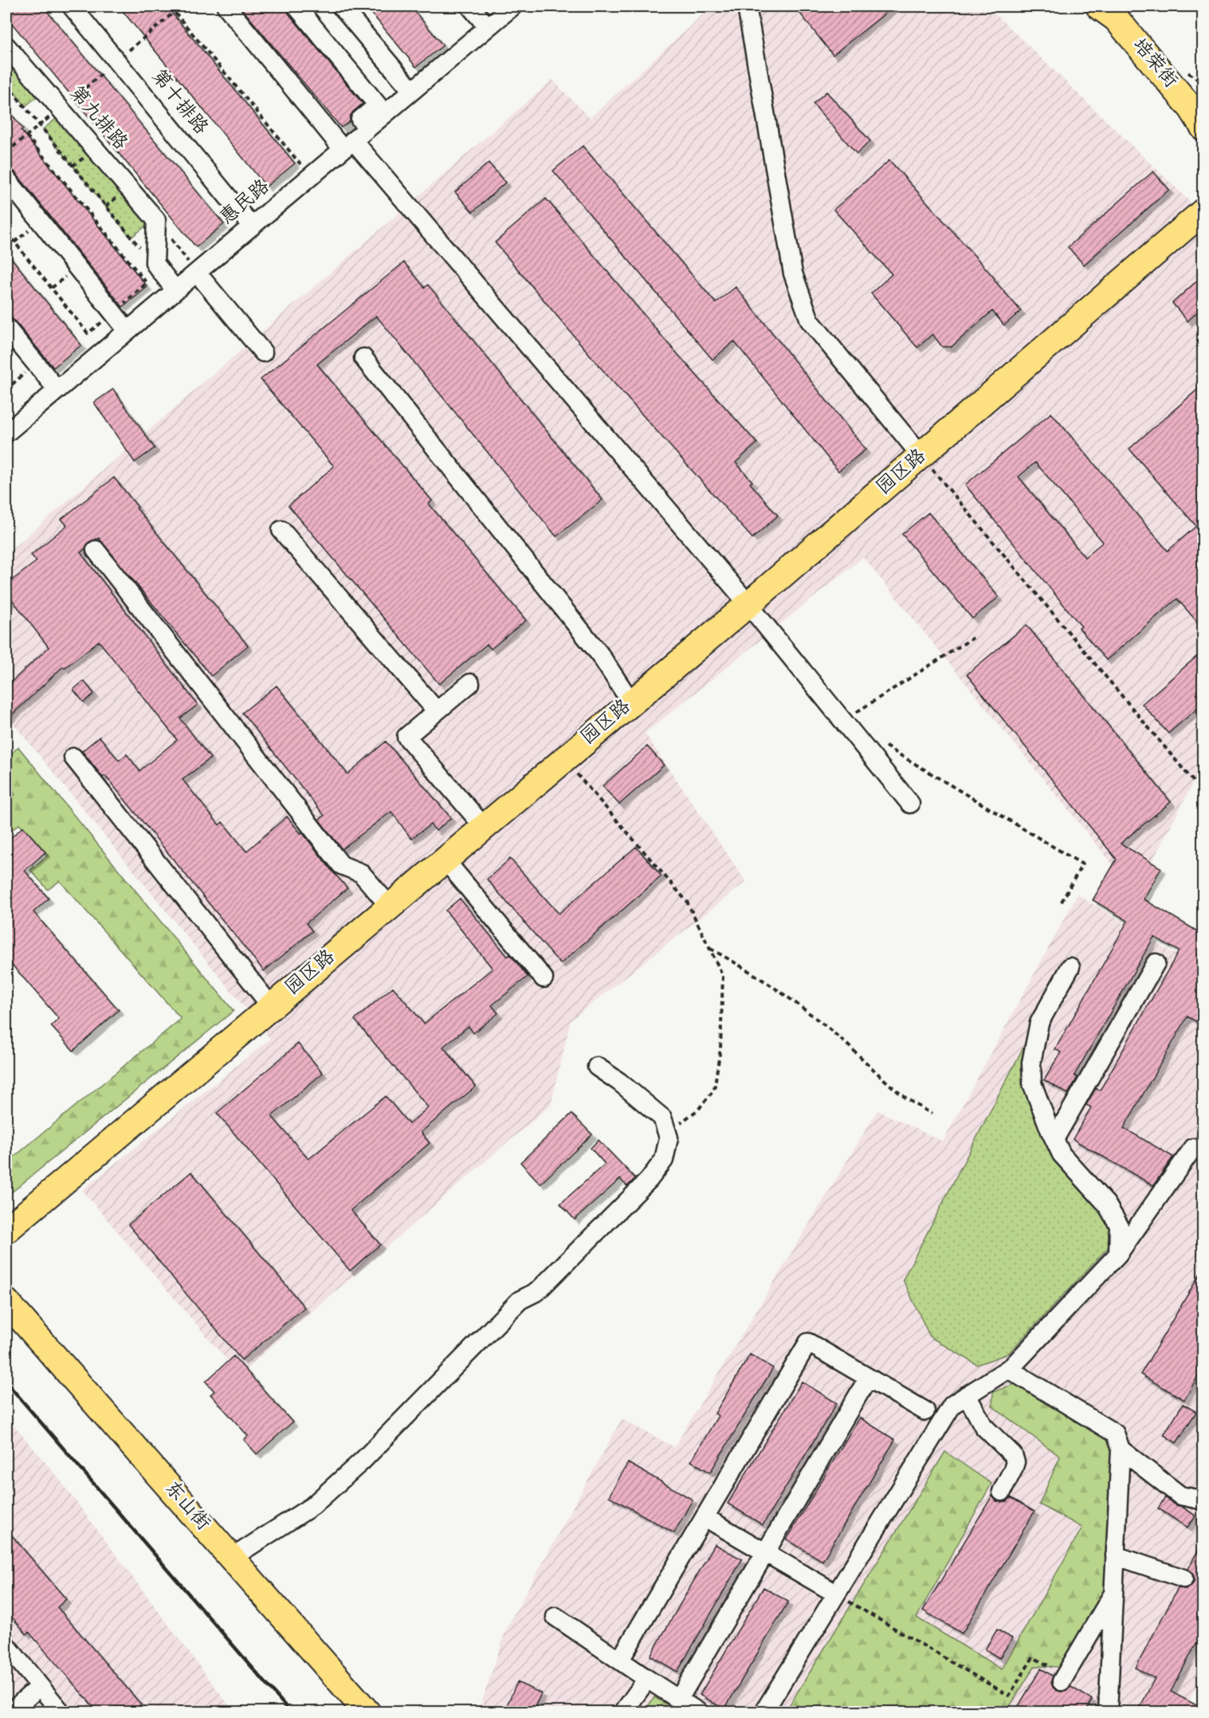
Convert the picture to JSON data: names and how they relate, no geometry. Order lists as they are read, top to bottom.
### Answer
{
  "streets": {
    "highway": ["培荣街", "园区路", "东山街"],
    "street": ["第十排路", "第九排路", "惠民路"]
  },
  "crossings": [
    ["第十排路", "惠民路"]
  ]
}
